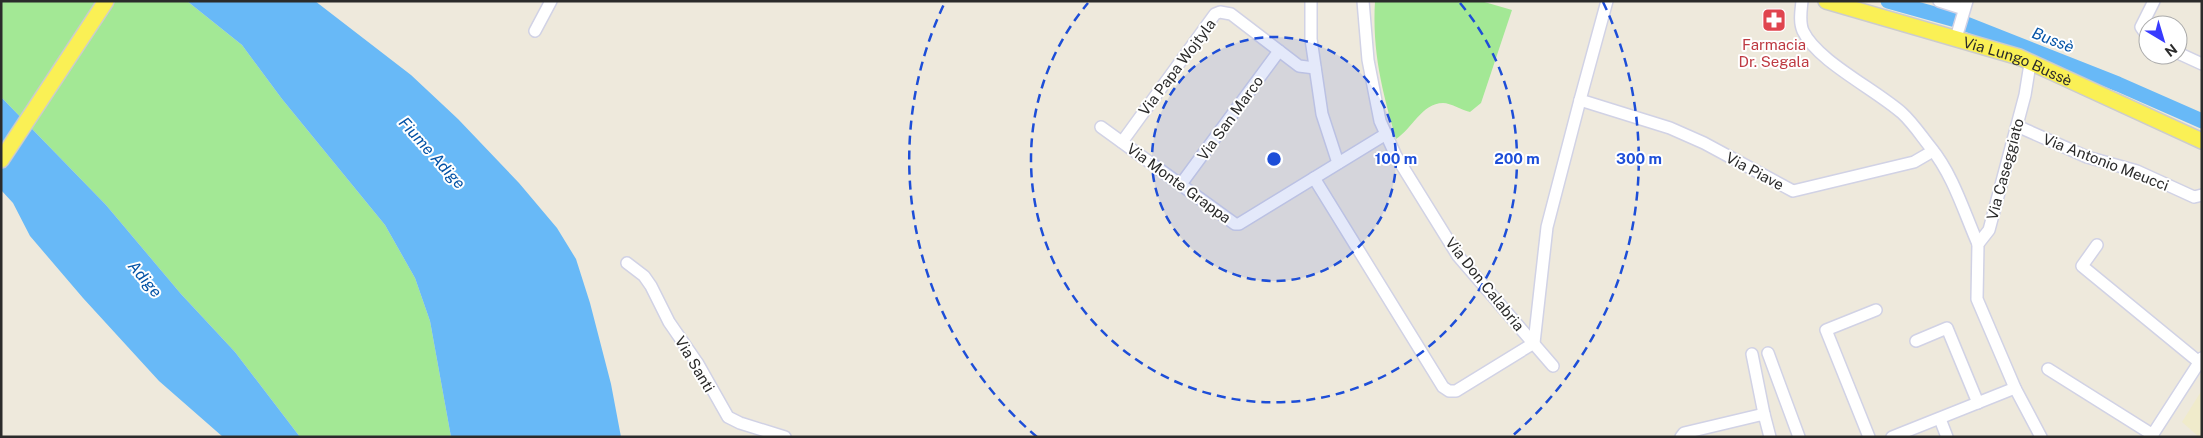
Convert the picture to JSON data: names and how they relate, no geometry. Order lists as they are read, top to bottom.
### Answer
{
  "streets": {
    "main road": ["Via Lungo Bussè"],
    "street": [
      "Via Papa Wojtyla",
      "Via San Marco",
      "Via Antonio Meucci",
      "Via Caseggiato",
      "Via Piave",
      "Via Monte Grappa",
      "Via Don Calabria",
      "Via Santi"
    ]
  },
  "crossings": [
    ["Via Lungo Bussè", "Via Caseggiato"],
    ["Via Papa Wojtyla", "Via San Marco"],
    ["Via Papa Wojtyla", "Via Monte Grappa"],
    ["Via San Marco", "Via Monte Grappa"],
    ["Via Antonio Meucci", "Via Caseggiato"],
    ["Via Monte Grappa", "Via Don Calabria"]
  ],
  "water": ["Bussè", "Fiume Adige", "Adige"],
  "places": {
    "pharmacy": ["Farmacia Dr. Segala"]
  },
  "north": "bottom right",
  "rings": ["100 m", "200 m", "300 m"]
}
